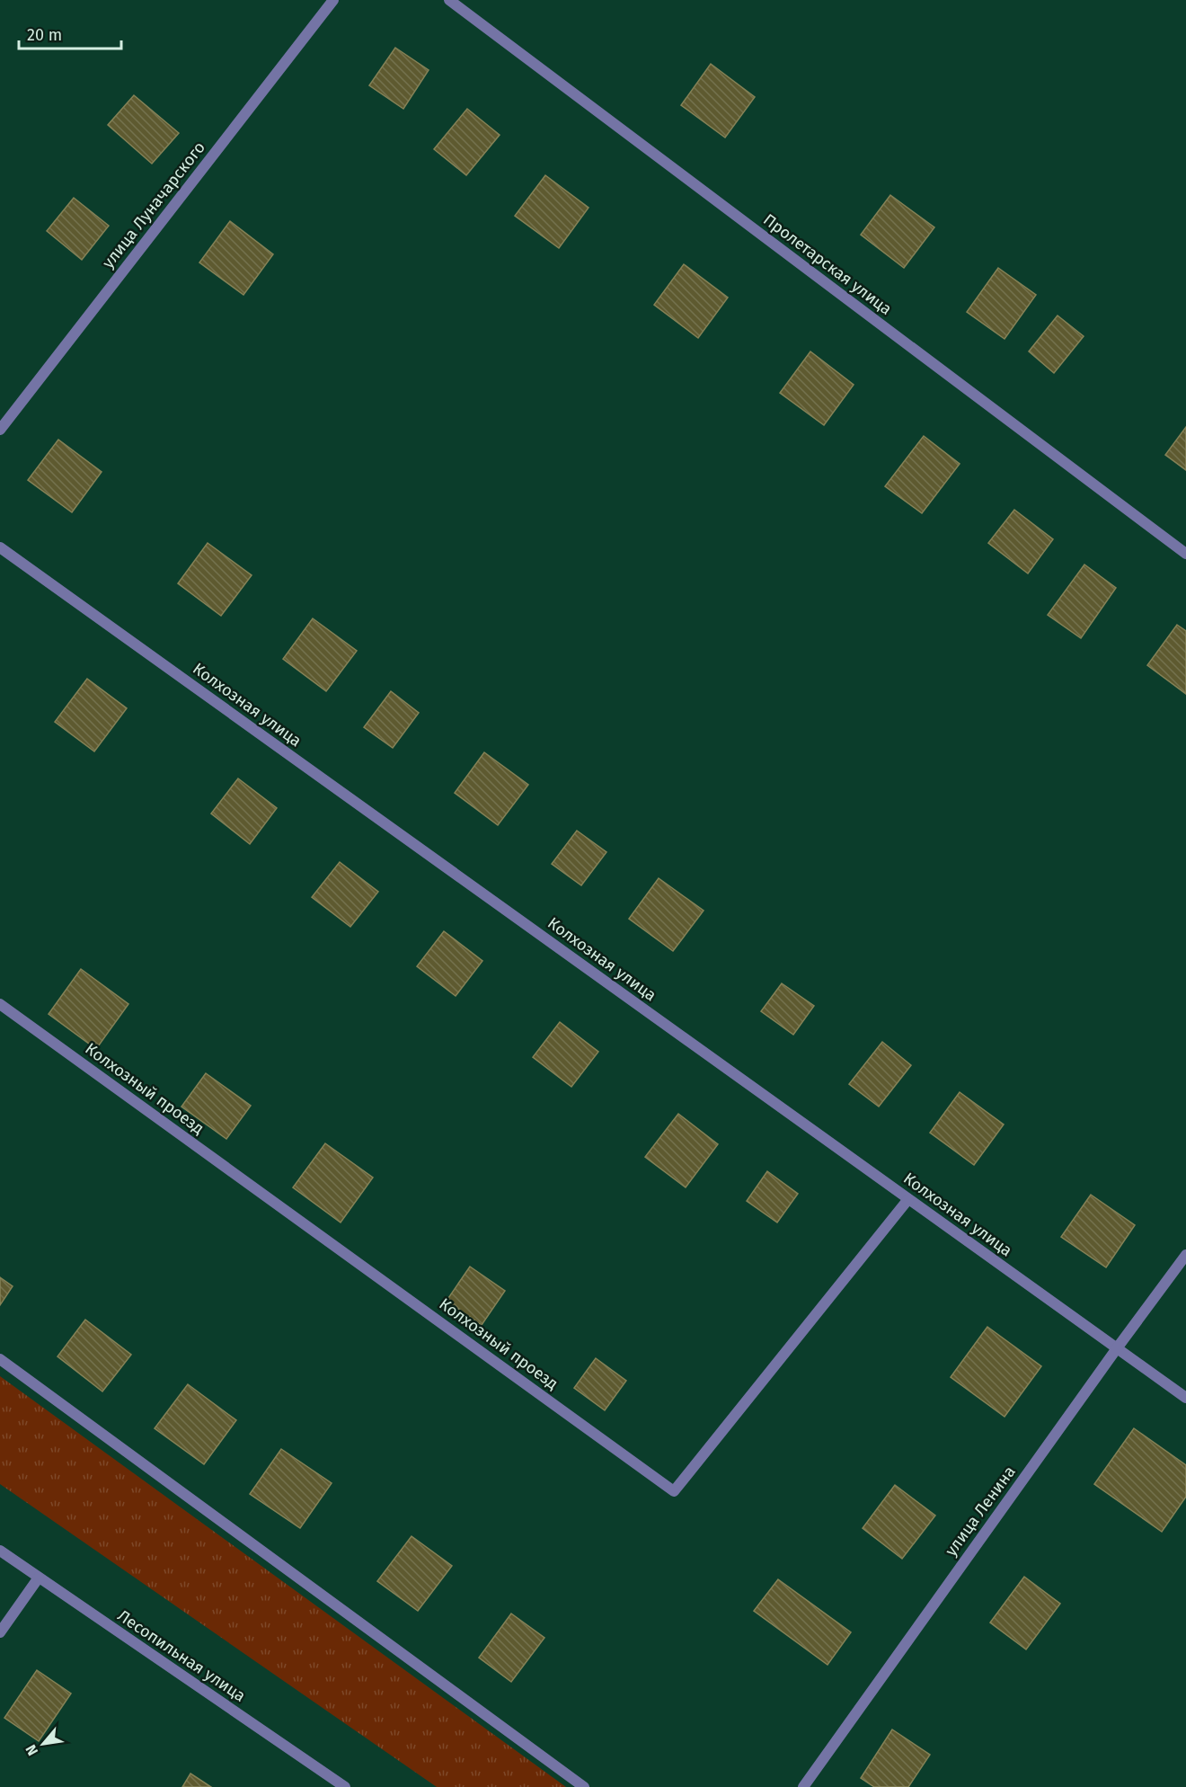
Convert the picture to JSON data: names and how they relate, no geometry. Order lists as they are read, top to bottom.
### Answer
{
  "streets": {
    "street": [
      "улица Луначарского",
      "Пролетарская улица",
      "Колхозная улица",
      "Колхозный проезд",
      "улица Ленина",
      "Лесопильная улица"
    ]
  },
  "crossings": [
    ["Колхозная улица", "Колхозный проезд"],
    ["Колхозная улица", "улица Ленина"]
  ],
  "scale_bar": "20 m",
  "north": "bottom left"
}
